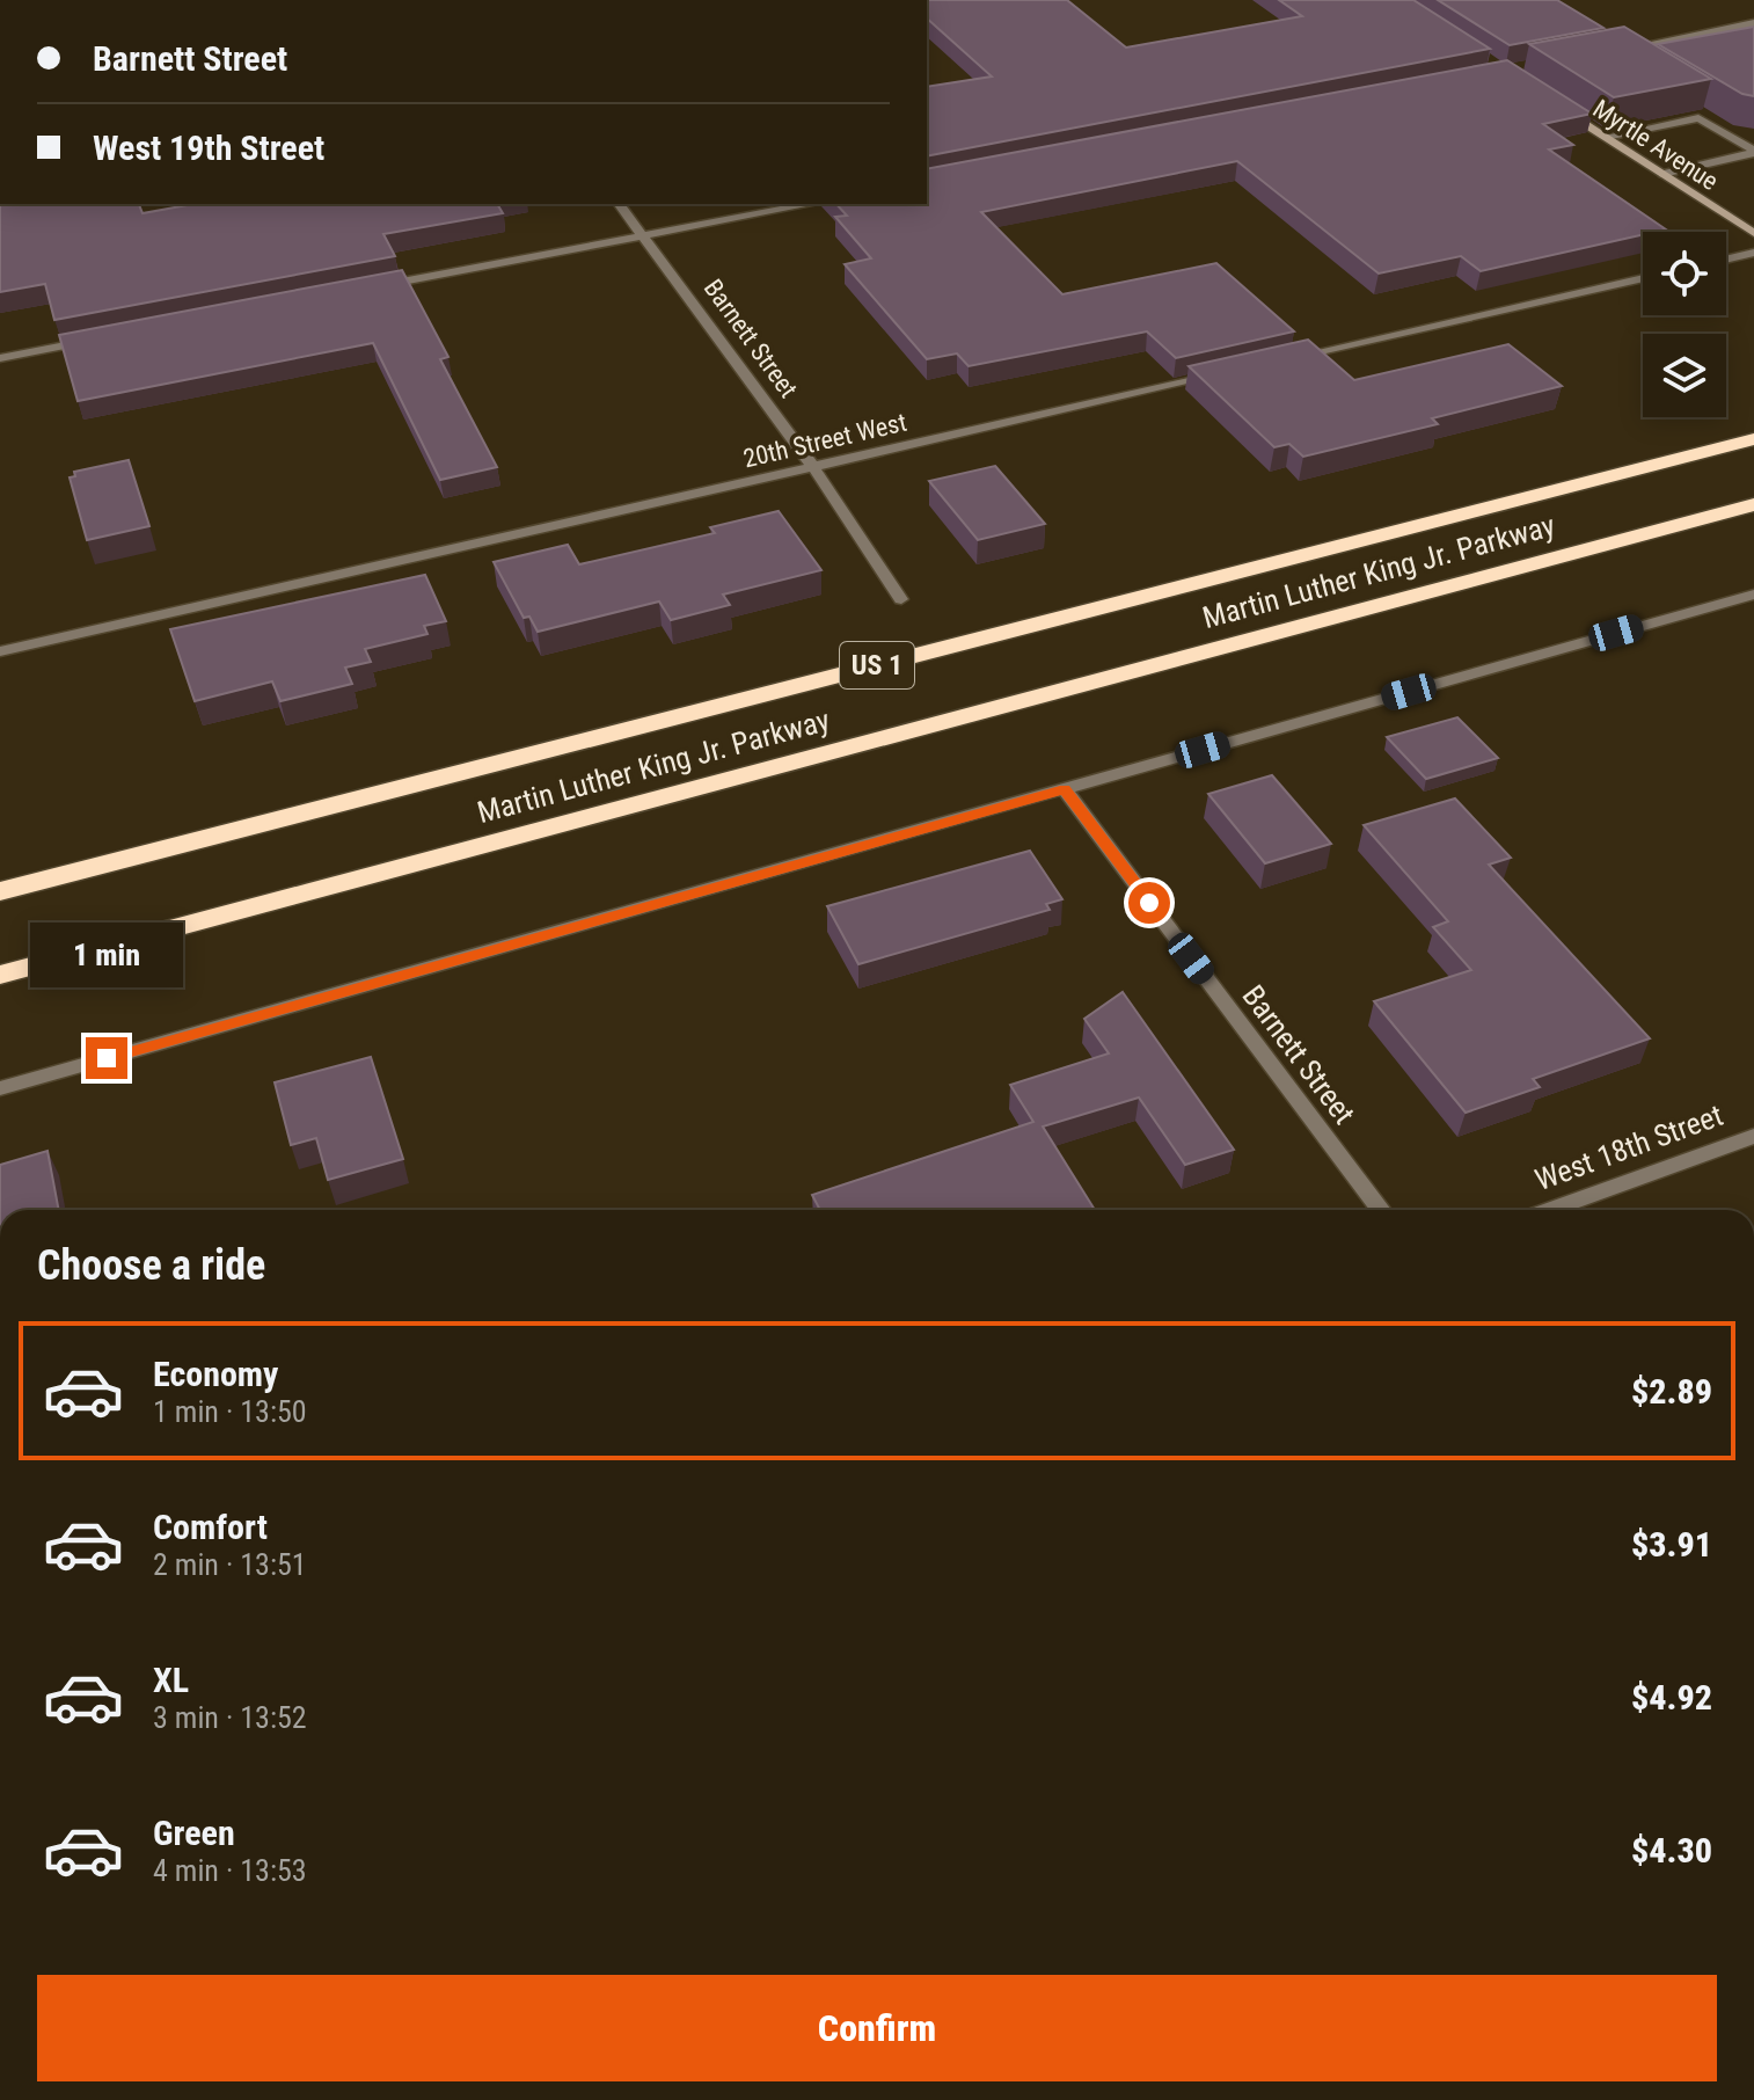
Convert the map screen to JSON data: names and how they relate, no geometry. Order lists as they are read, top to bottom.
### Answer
{
  "streets": {
    "highway": ["Martin Luther King Jr. Parkway", "US 1"],
    "main road": ["Myrtle Avenue"],
    "street": ["Barnett Street", "20th Street West", "West 18th Street"]
  },
  "crossings": [
    ["Barnett Street", "20th Street West"]
  ],
  "page": {
    "banner": ["Barnett Street", "West 19th Street"],
    "bubble": "1 min",
    "heading": "Choose a ride",
    "list": [
      {
        "name": "Economy",
        "note": "1 min · 13:50",
        "value": "$2.89"
      },
      {
        "name": "Comfort",
        "note": "2 min · 13:51",
        "value": "$3.91"
      },
      {
        "name": "XL",
        "note": "3 min · 13:52",
        "value": "$4.92"
      },
      {
        "name": "Green",
        "note": "4 min · 13:53",
        "value": "$4.30"
      }
    ],
    "buttons": "Confirm"
  }
}
